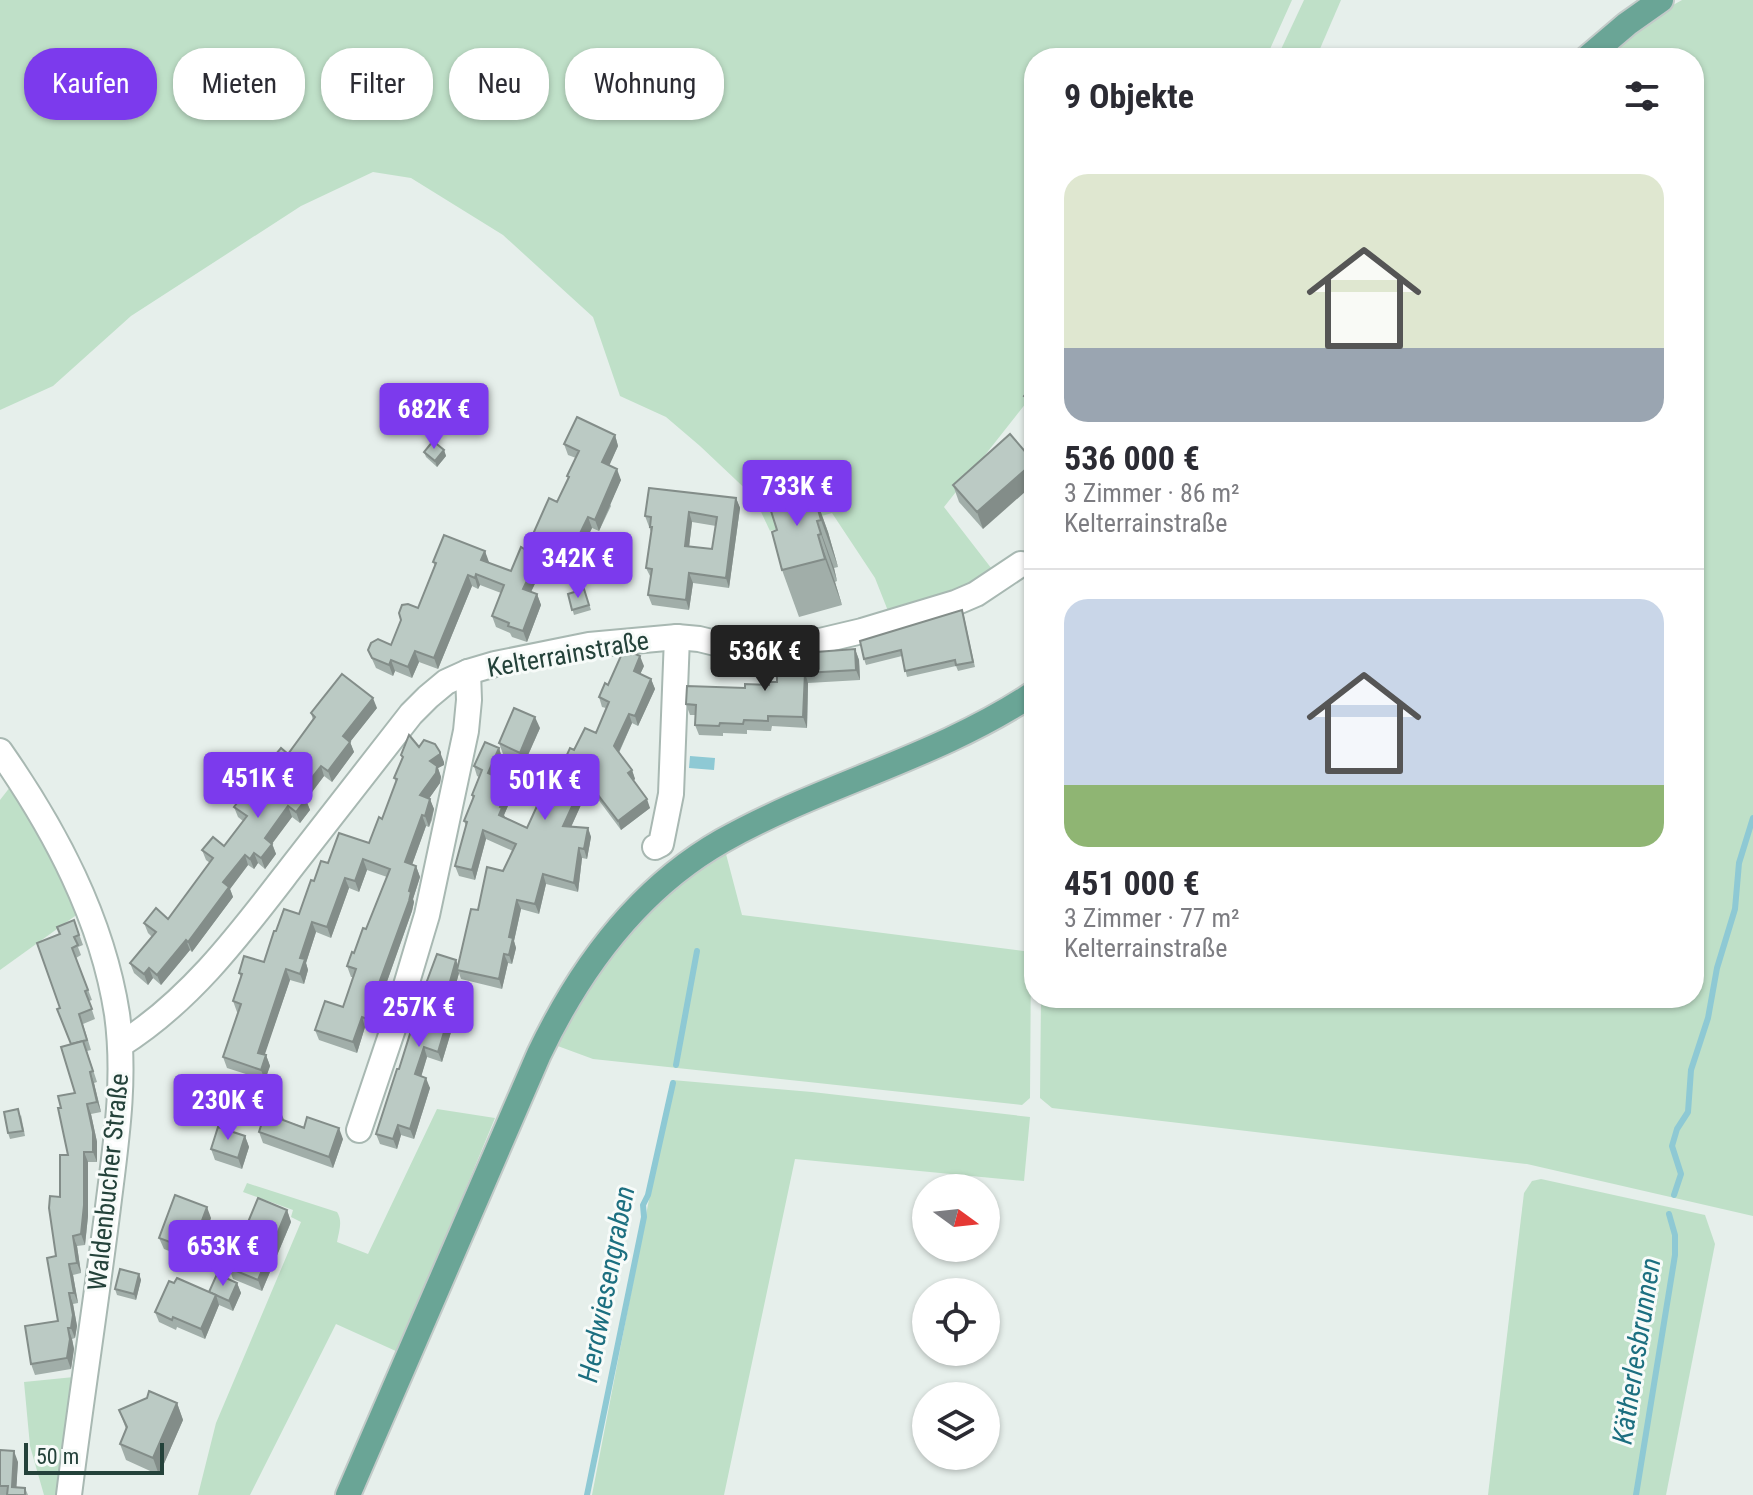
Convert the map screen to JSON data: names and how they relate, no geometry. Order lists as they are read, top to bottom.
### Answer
{
  "streets": {
    "street": ["Kelterrainstraße", "Waldenbucher Straße"]
  },
  "crossings": [
    ["Kelterrainstraße", "Waldenbucher Straße"]
  ],
  "water": ["Herdwiesengraben", "Kätherlesbrunnen"],
  "scale_bar": "50 m",
  "north": "right",
  "page": {
    "chip": [
      "Kaufen",
      "Mieten",
      "Filter",
      "Neu",
      "Wohnung"
    ],
    "heading": "9 Objekte",
    "list": [
      {
        "name": "536 000 €",
        "note": "3 Zimmer · 86 m² · Kelterrainstraße"
      },
      {
        "name": "451 000 €",
        "note": "3 Zimmer · 77 m² · Kelterrainstraße"
      }
    ],
    "price": [
      "682K €",
      "733K €",
      "342K €",
      "536K €",
      "451K €",
      "501K €",
      "257K €",
      "230K €",
      "653K €"
    ],
    "scale": "50 m"
  }
}
